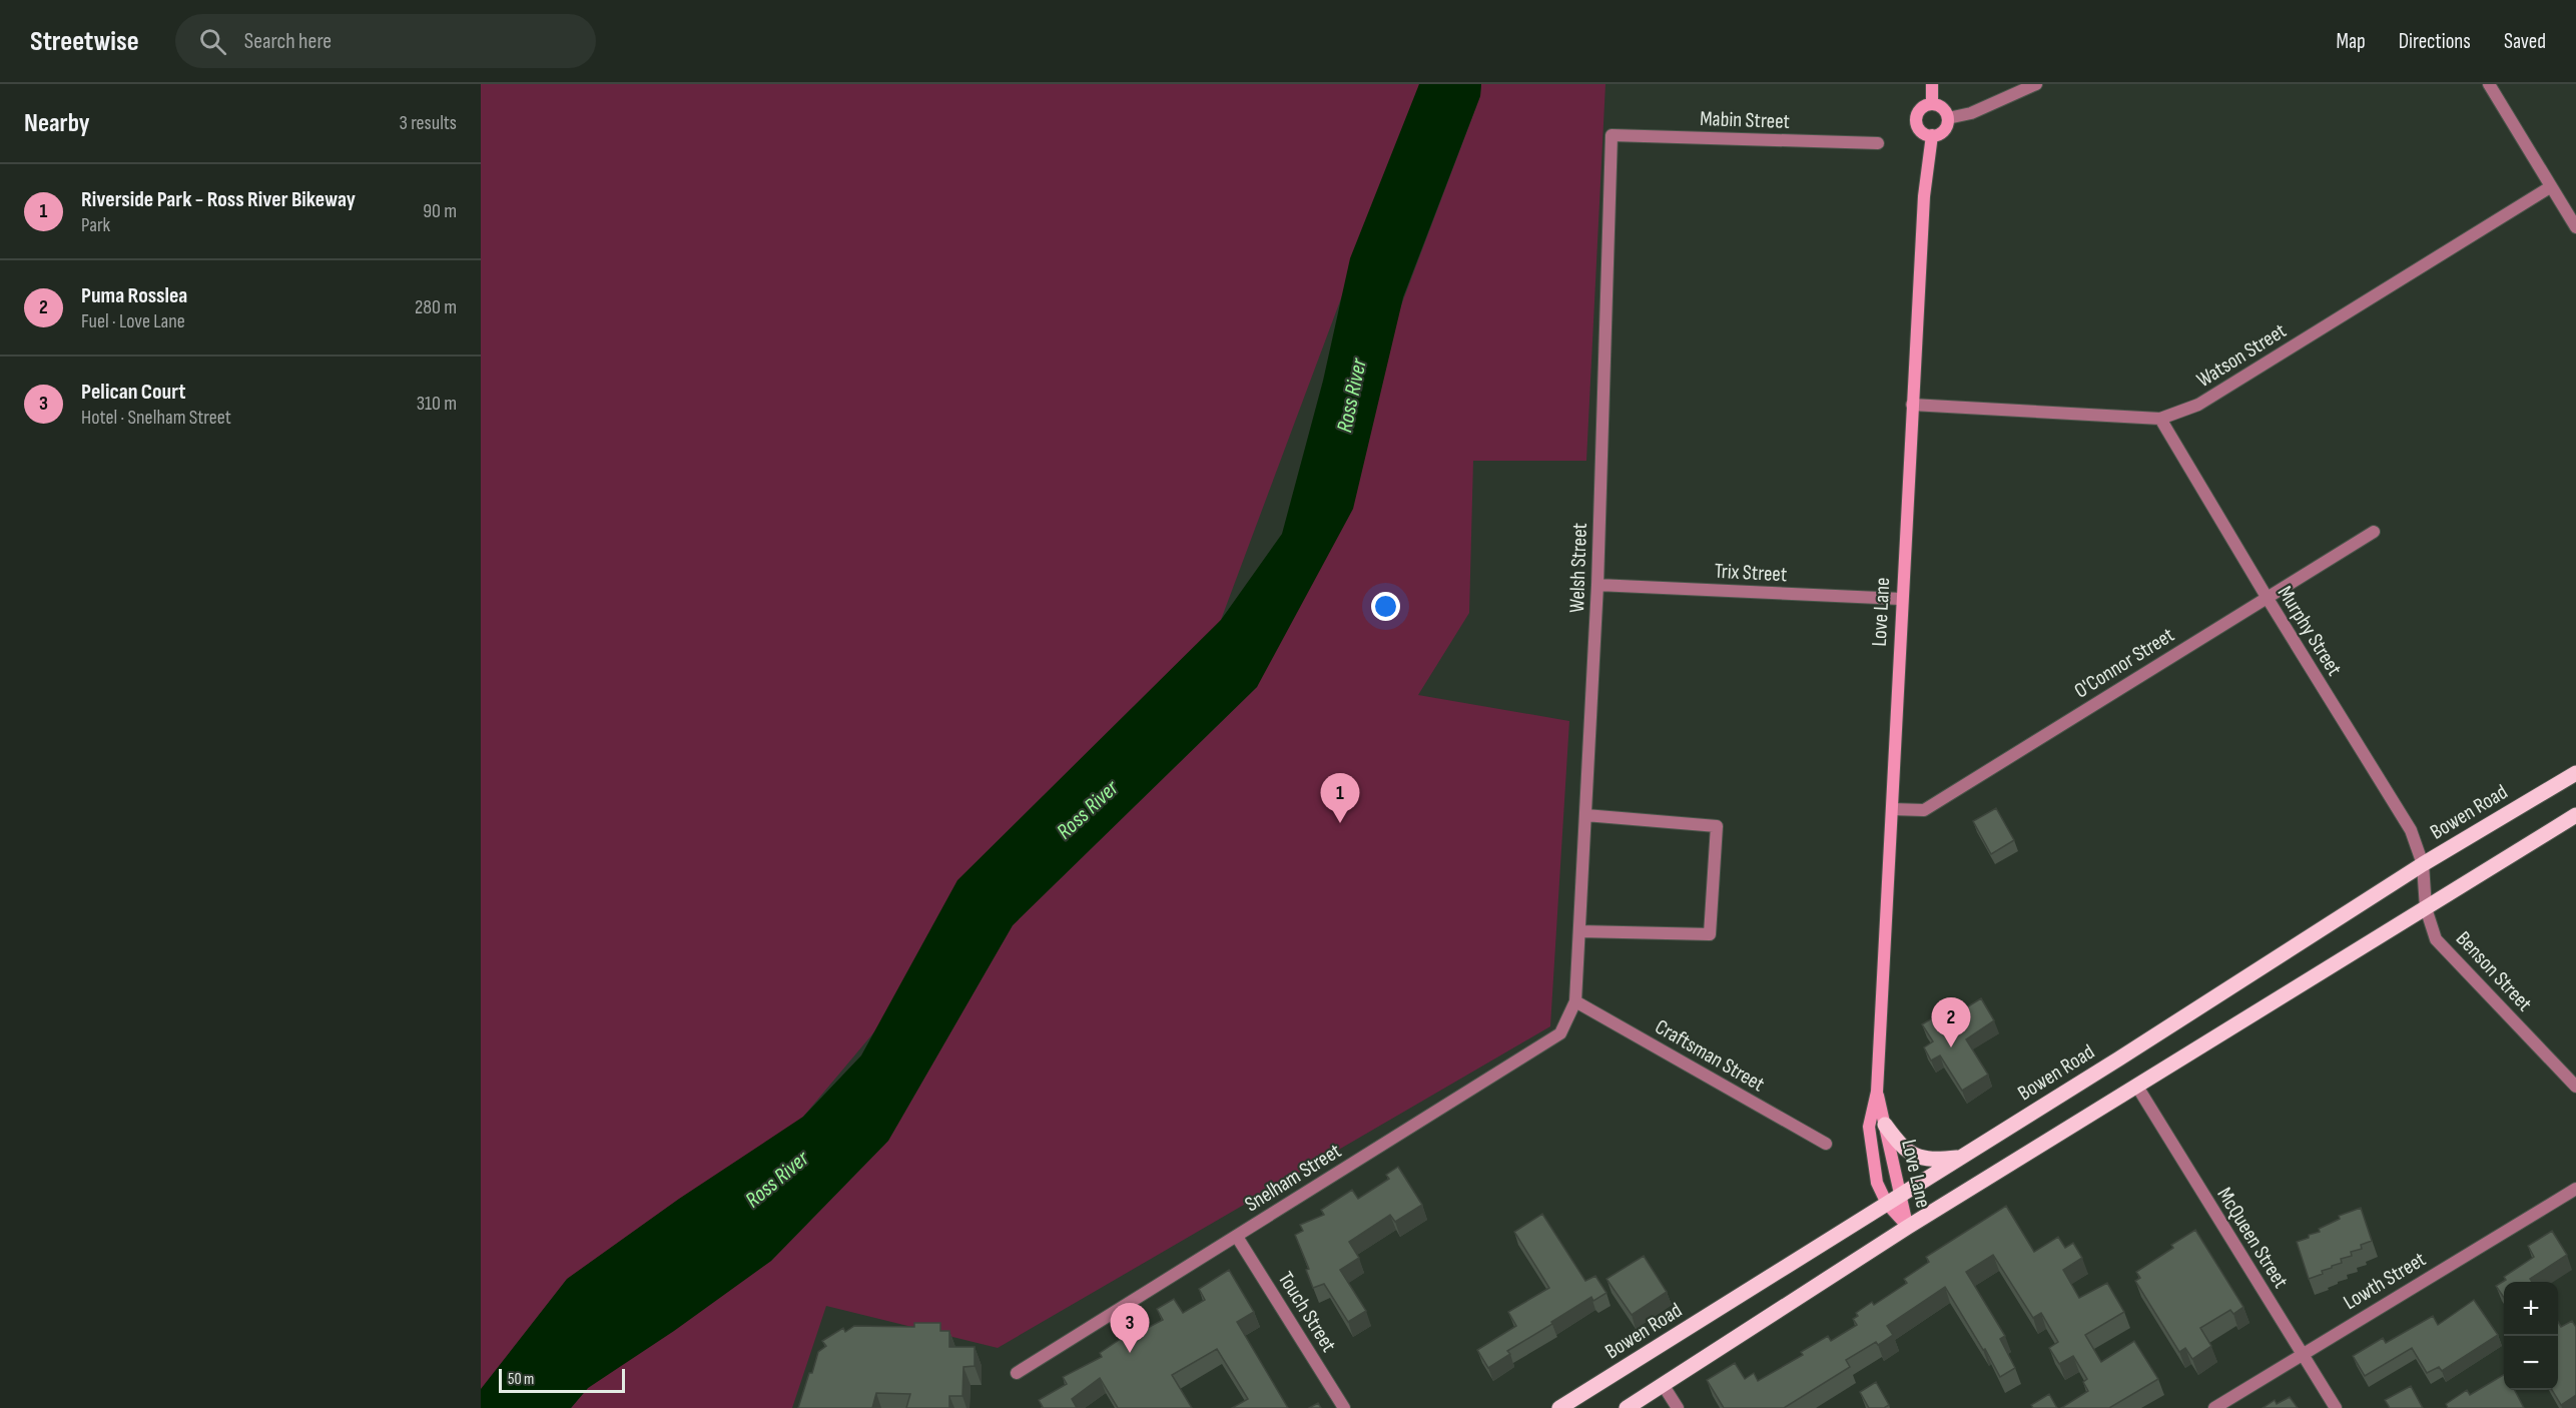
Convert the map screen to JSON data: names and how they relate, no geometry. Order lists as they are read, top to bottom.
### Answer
{
  "streets": {
    "main road": ["Bowen Road"],
    "street": [
      "Mabin Street",
      "Watson Street",
      "Welsh Street",
      "Trix Street",
      "Love Lane",
      "Murphy Street",
      "O'Connor Street",
      "Benson Street",
      "Craftsman Street",
      "Snelham Street",
      "McQueen Street",
      "Lowth Street",
      "Touch Street"
    ]
  },
  "crossings": [
    ["Mabin Street", "Welsh Street"],
    ["Watson Street", "Love Lane"],
    ["Watson Street", "Murphy Street"],
    ["Welsh Street", "Trix Street"],
    ["Welsh Street", "Craftsman Street"],
    ["Welsh Street", "Snelham Street"],
    ["Trix Street", "Love Lane"],
    ["Love Lane", "O'Connor Street"],
    ["Love Lane", "Bowen Road"],
    ["Murphy Street", "O'Connor Street"],
    ["Murphy Street", "Bowen Road"],
    ["Murphy Street", "Benson Street"],
    ["Bowen Road", "Benson Street"],
    ["Craftsman Street", "Snelham Street"],
    ["Snelham Street", "Touch Street"],
    ["McQueen Street", "Lowth Street"]
  ],
  "water": ["Ross River"],
  "scale_bar": "50 m",
  "page": {
    "header": "Streetwise",
    "search": "Search here",
    "nav": ["Map", "Directions", "Saved"],
    "heading": ["Nearby", "3 results"],
    "list": [
      {
        "mark": "1",
        "name": "Riverside Park - Ross River Bikeway",
        "note": "Park",
        "value": "90 m"
      },
      {
        "mark": "2",
        "name": "Puma Rosslea",
        "note": "Fuel · Love Lane",
        "value": "280 m"
      },
      {
        "mark": "3",
        "name": "Pelican Court",
        "note": "Hotel · Snelham Street",
        "value": "310 m"
      }
    ],
    "pins": ["1", "2", "3"],
    "map_buttons": ["+", "−"],
    "scale": "50 m"
  }
}
